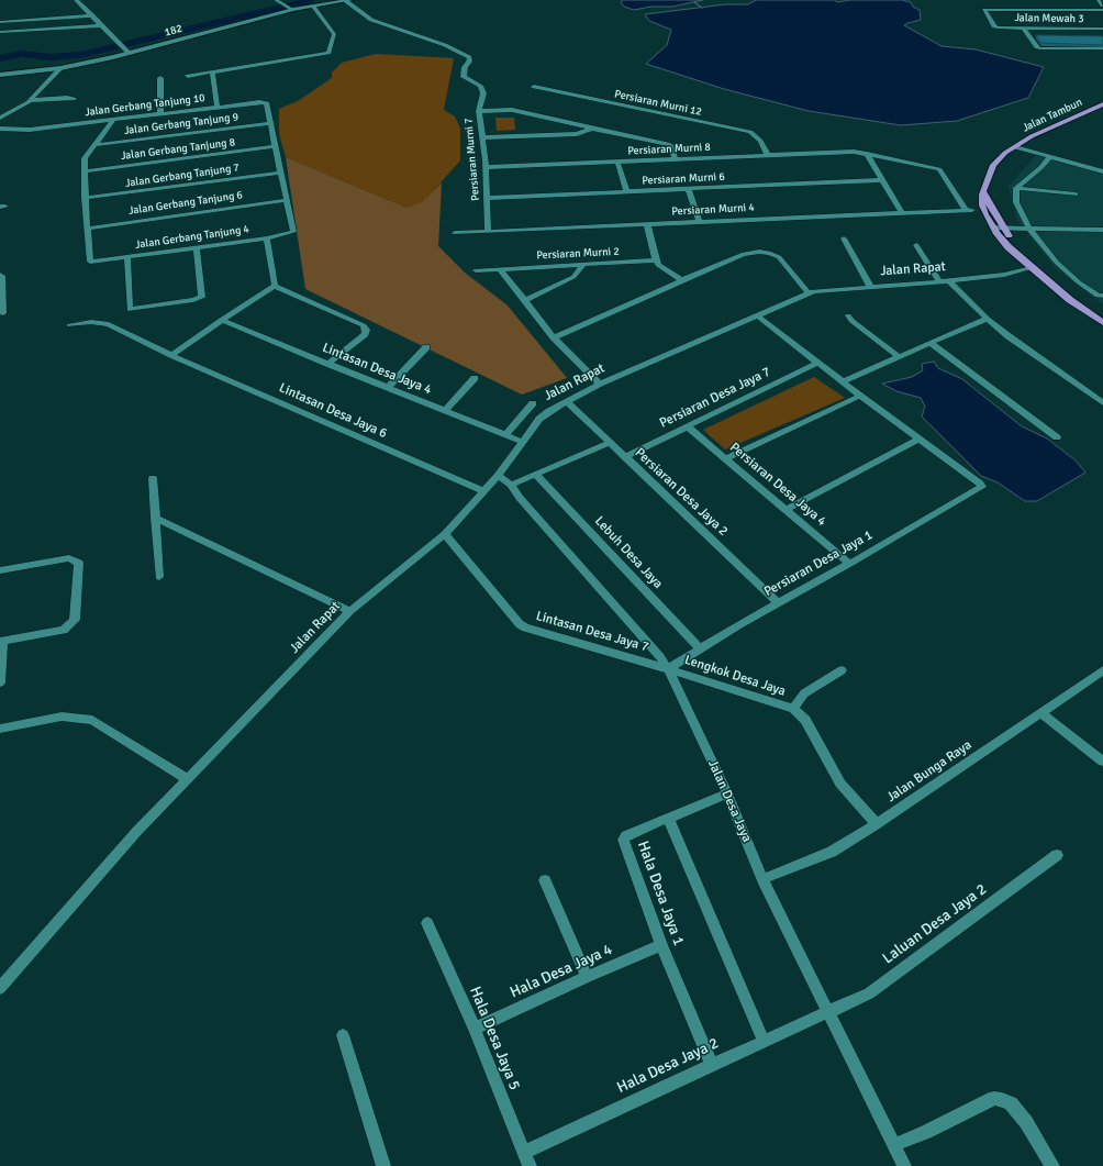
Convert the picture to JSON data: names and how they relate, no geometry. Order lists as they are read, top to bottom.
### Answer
{
  "streets": {
    "main road": ["Jalan Tambun"],
    "street": [
      "Jalan Mewah 3",
      "182",
      "Persiaran Murni 12",
      "Jalan Gerbang Tanjung 10",
      "Jalan Gerbang Tanjung 9",
      "Jalan Gerbang Tanjung 8",
      "Persiaran Murni 8",
      "Persiaran Murni 7",
      "Jalan Gerbang Tanjung 7",
      "Persiaran Murni 6",
      "Jalan Gerbang Tanjung 6",
      "Persiaran Murni 4",
      "Jalan Gerbang Tanjung 4",
      "Persiaran Murni 2",
      "Jalan Rapat",
      "Lintasan Desa Jaya 4",
      "Persiaran Desa Jaya 7",
      "Lintasan Desa Jaya 6",
      "Persiaran Desa Jaya 4",
      "Persiaran Desa Jaya 2",
      "Lebuh Desa Jaya",
      "Persiaran Desa Jaya 1",
      "Lintasan Desa Jaya 7",
      "Lengkok Desa Jaya",
      "Jalan Bunga Raya",
      "Jalan Desa Jaya",
      "Hala Desa Jaya 1",
      "Laluan Desa Jaya 2",
      "Hala Desa Jaya 4",
      "Hala Desa Jaya 5",
      "Hala Desa Jaya 2"
    ]
  },
  "crossings": [
    ["182", "Persiaran Murni 7"],
    ["Persiaran Murni 12", "Persiaran Murni 8"],
    ["Jalan Gerbang Tanjung 10", "Jalan Gerbang Tanjung 9"],
    ["Jalan Tambun", "Persiaran Murni 8"],
    ["Jalan Tambun", "Persiaran Murni 4"],
    ["Persiaran Murni 8", "Persiaran Murni 7"],
    ["Persiaran Murni 8", "Persiaran Murni 4"],
    ["Persiaran Murni 7", "Persiaran Murni 6"],
    ["Persiaran Murni 7", "Persiaran Murni 4"],
    ["Jalan Gerbang Tanjung 6", "Jalan Gerbang Tanjung 4"],
    ["Jalan Rapat", "Lintasan Desa Jaya 4"],
    ["Jalan Rapat", "Lintasan Desa Jaya 6"],
    ["Jalan Rapat", "Persiaran Desa Jaya 2"],
    ["Jalan Rapat", "Lintasan Desa Jaya 7"],
    ["Jalan Rapat", "Jalan Desa Jaya"],
    ["Persiaran Desa Jaya 7", "Persiaran Desa Jaya 4"],
    ["Persiaran Desa Jaya 7", "Persiaran Desa Jaya 2"],
    ["Persiaran Desa Jaya 4", "Persiaran Desa Jaya 1"],
    ["Persiaran Desa Jaya 2", "Persiaran Desa Jaya 1"],
    ["Lebuh Desa Jaya", "Persiaran Desa Jaya 1"],
    ["Persiaran Desa Jaya 1", "Lintasan Desa Jaya 7"],
    ["Persiaran Desa Jaya 1", "Lengkok Desa Jaya"],
    ["Persiaran Desa Jaya 1", "Jalan Desa Jaya"],
    ["Lintasan Desa Jaya 7", "Lengkok Desa Jaya"],
    ["Lintasan Desa Jaya 7", "Jalan Desa Jaya"],
    ["Lengkok Desa Jaya", "Jalan Bunga Raya"],
    ["Lengkok Desa Jaya", "Jalan Desa Jaya"],
    ["Jalan Bunga Raya", "Jalan Desa Jaya"],
    ["Jalan Desa Jaya", "Hala Desa Jaya 1"],
    ["Jalan Desa Jaya", "Laluan Desa Jaya 2"],
    ["Jalan Desa Jaya", "Hala Desa Jaya 2"],
    ["Hala Desa Jaya 1", "Hala Desa Jaya 4"],
    ["Hala Desa Jaya 1", "Hala Desa Jaya 2"],
    ["Laluan Desa Jaya 2", "Hala Desa Jaya 2"],
    ["Hala Desa Jaya 4", "Hala Desa Jaya 5"],
    ["Hala Desa Jaya 5", "Hala Desa Jaya 2"]
  ]
}
